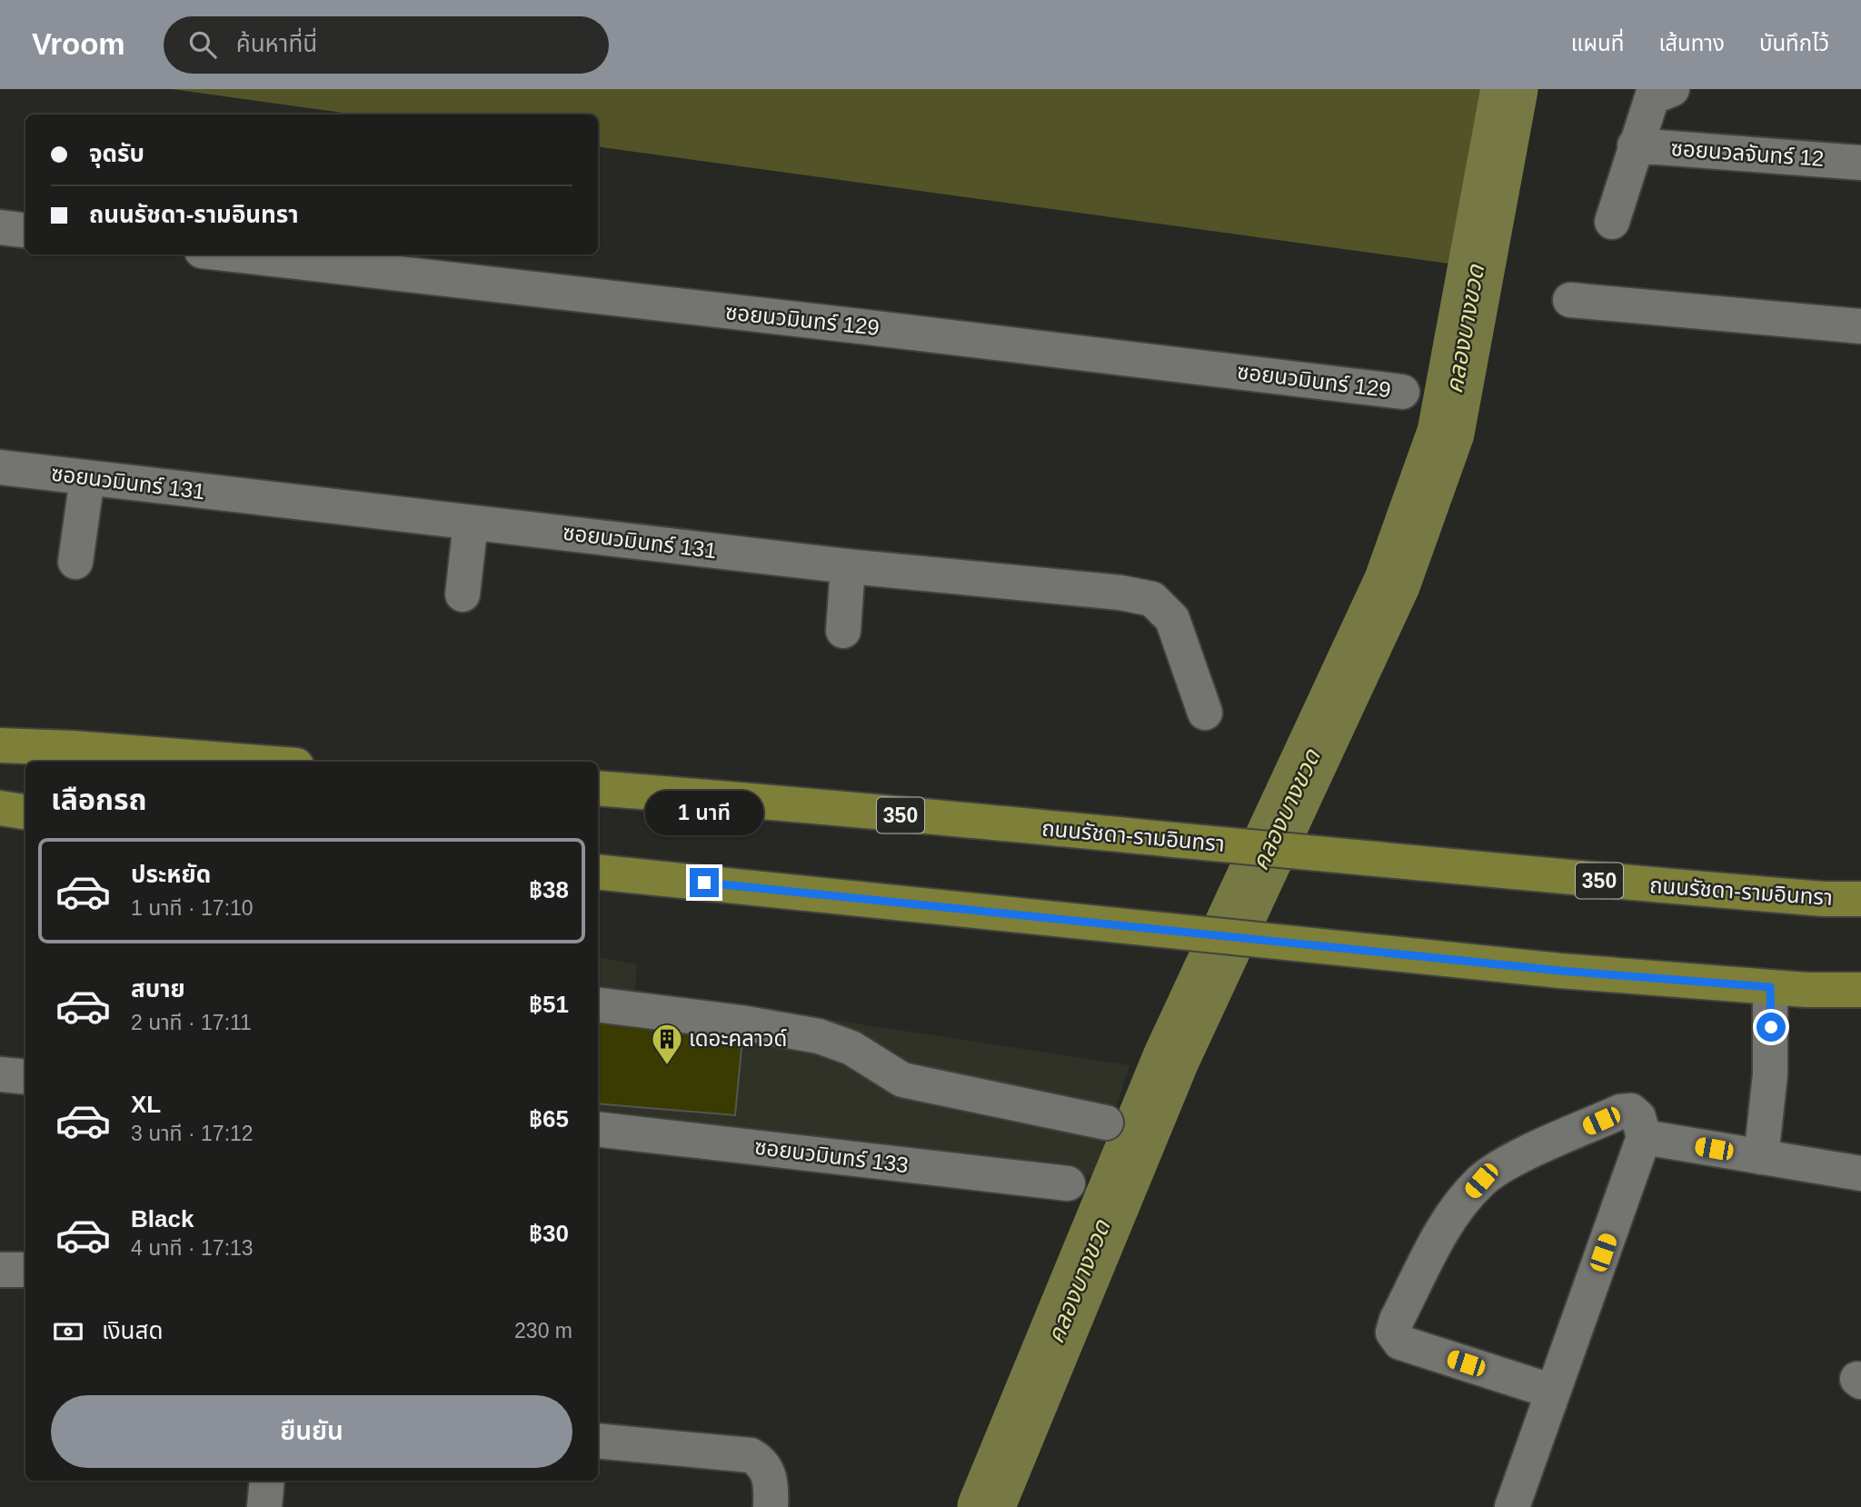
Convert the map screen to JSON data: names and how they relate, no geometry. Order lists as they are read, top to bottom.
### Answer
{
  "streets": {
    "main road": ["350", "ถนนรัชดา-รามอินทรา"],
    "street": [
      "ซอยนวลจันทร์ 12",
      "ซอยนวมินทร์ 129",
      "ซอยนวมินทร์ 131",
      "ซอยนวมินทร์ 133"
    ]
  },
  "water": ["คลองบางขวด"],
  "places": {
    "building": ["เดอะคลาวด์"]
  },
  "page": {
    "header": "Vroom",
    "search": "ค้นหาที่นี่",
    "nav": ["แผนที่", "เส้นทาง", "บันทึกไว้"],
    "banner": ["จุดรับ", "ถนนรัชดา-รามอินทรา"],
    "heading": "เลือกรถ",
    "bubble": "1 นาที",
    "list": [
      {
        "name": "ประหยัด",
        "note": "1 นาที · 17:10",
        "value": "฿38"
      },
      {
        "name": "สบาย",
        "note": "2 นาที · 17:11",
        "value": "฿51"
      },
      {
        "name": "XL",
        "note": "3 นาที · 17:12",
        "value": "฿65"
      },
      {
        "name": "Black",
        "note": "4 นาที · 17:13",
        "value": "฿30"
      }
    ],
    "pay": ["เงินสด", "230 m"],
    "buttons": "ยืนยัน"
  }
}
